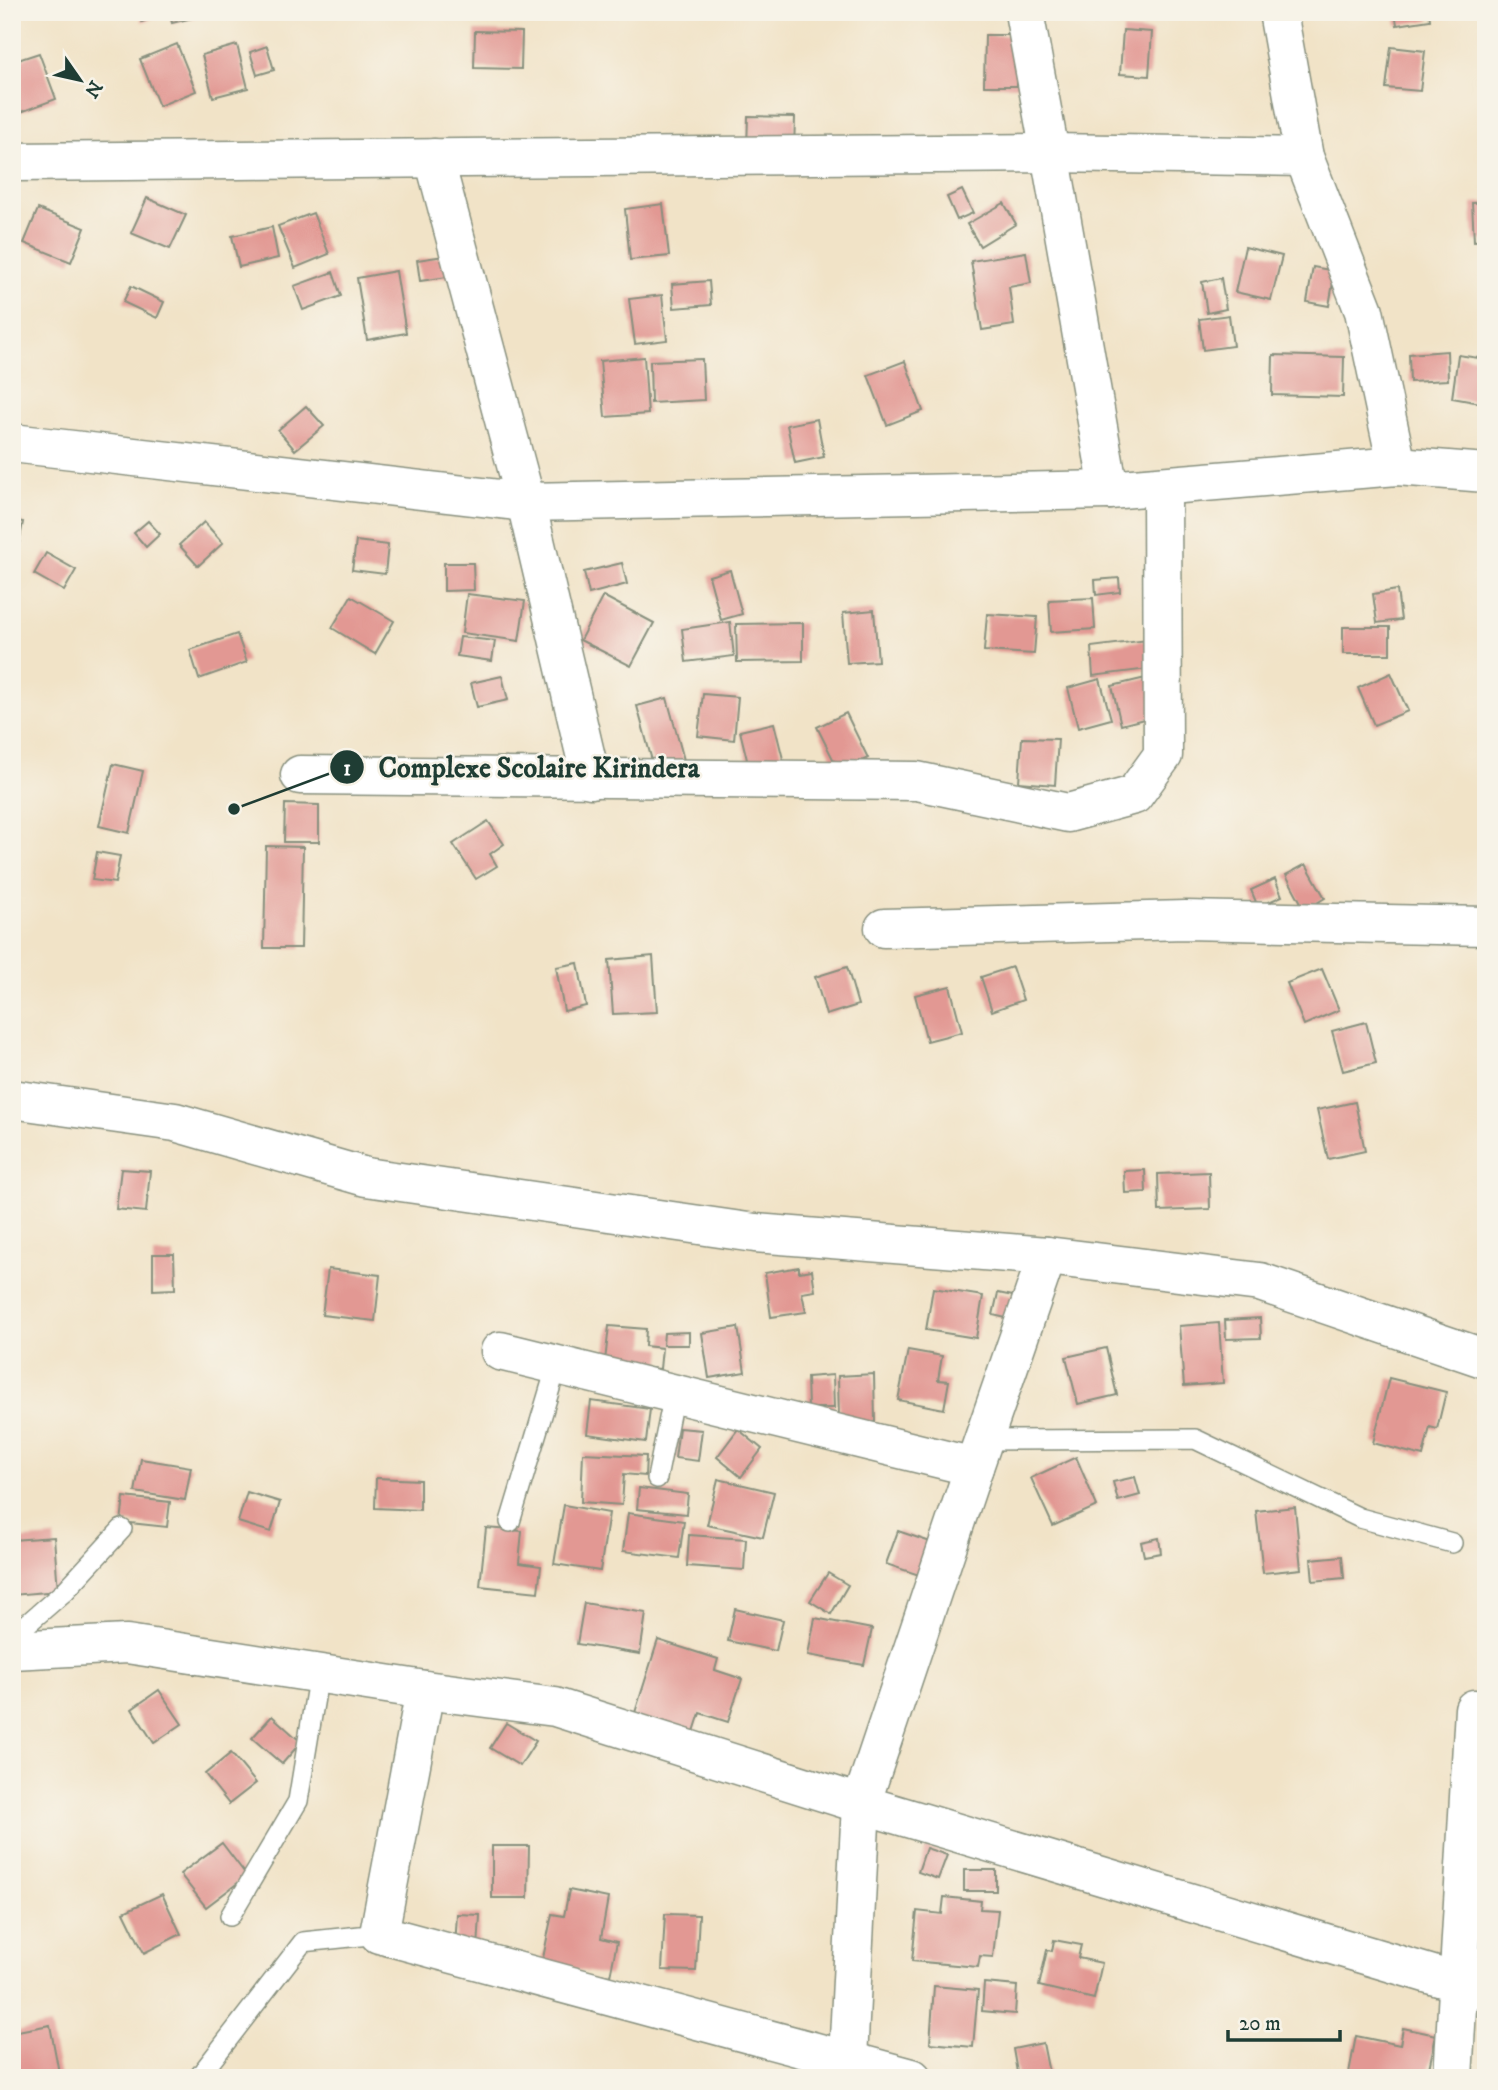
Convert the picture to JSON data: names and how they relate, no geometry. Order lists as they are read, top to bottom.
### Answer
{
  "places": ["Complexe Scolaire Kirindera"],
  "scale_bar": "20 m",
  "north": "bottom right"
}
